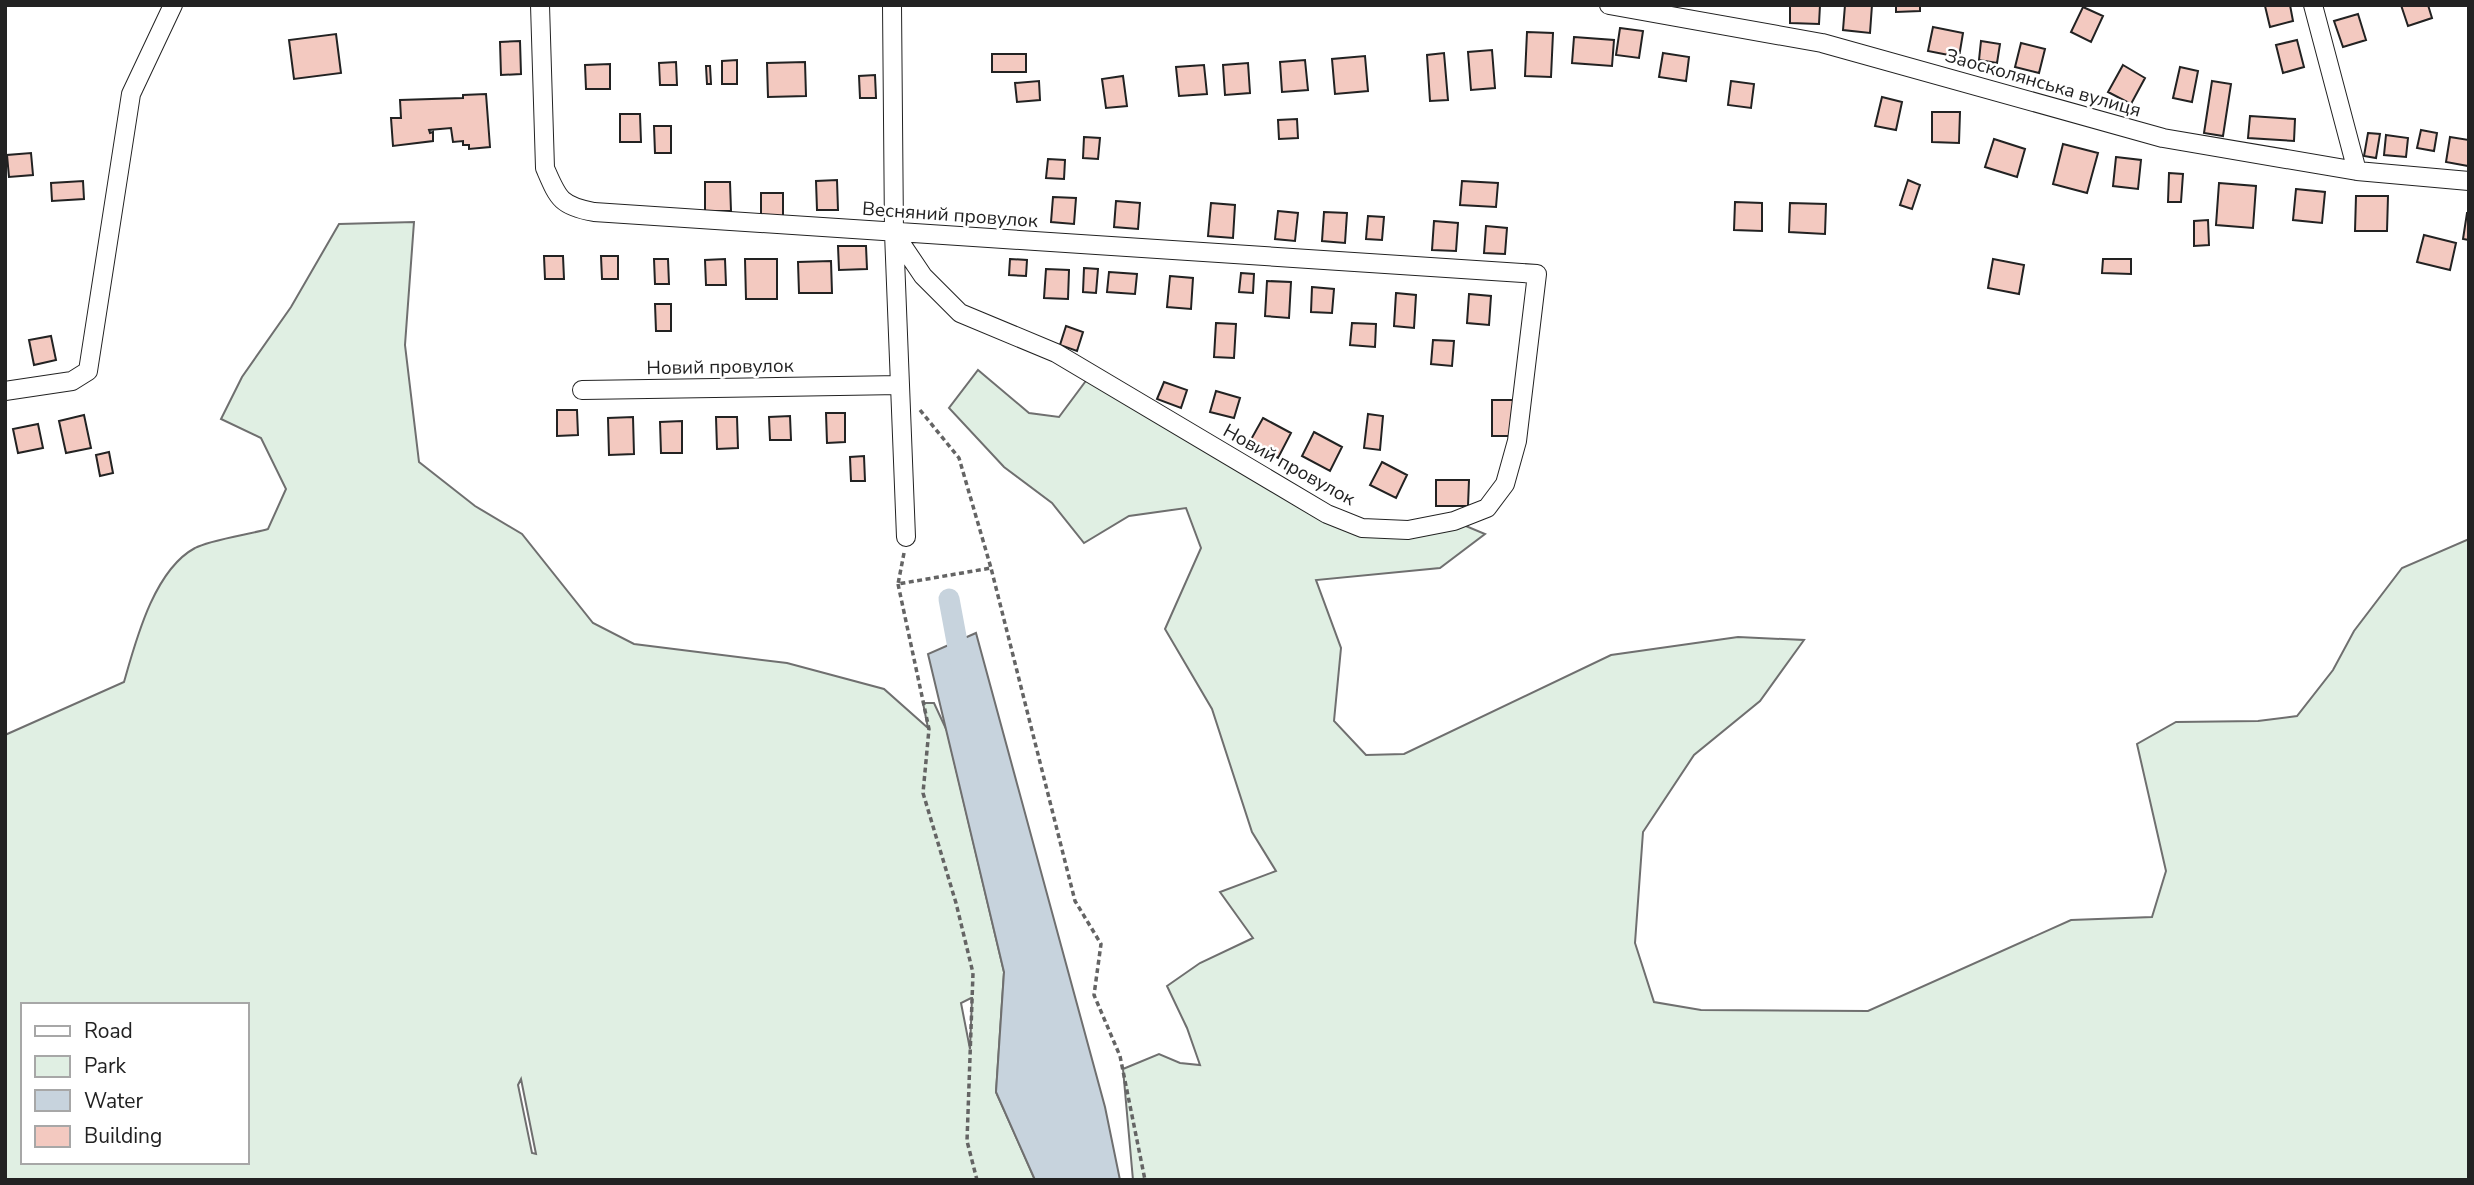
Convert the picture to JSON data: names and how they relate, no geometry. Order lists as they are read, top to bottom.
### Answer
{
  "streets": {
    "street": ["Заосколянська вулиця", "Весняний провулок", "Новий провулок"]
  },
  "crossings": [
    ["Весняний провулок", "Новий провулок"]
  ],
  "legend": [
    "Road",
    "Park",
    "Water",
    "Building"
  ]
}
